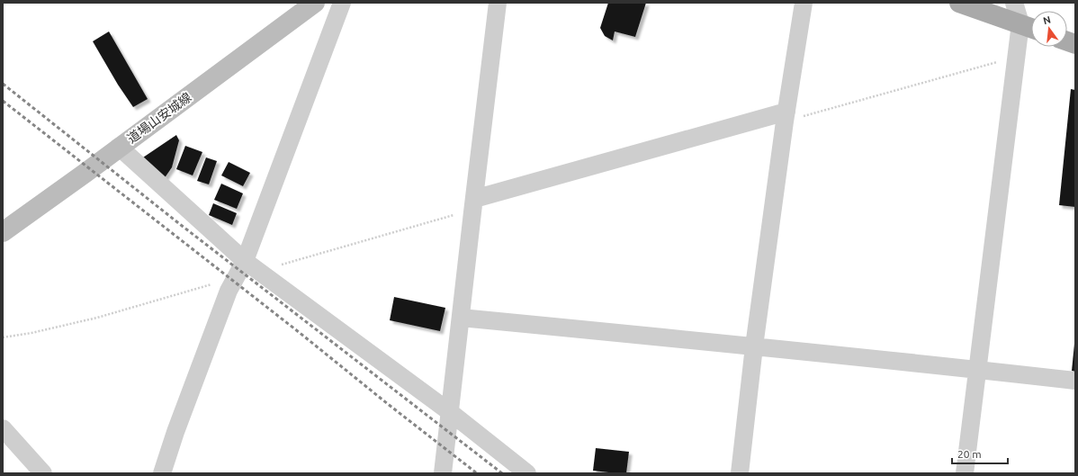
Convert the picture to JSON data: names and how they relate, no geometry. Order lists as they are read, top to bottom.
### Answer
{
  "streets": {
    "main road": ["道場山安城線"]
  },
  "scale_bar": "20 m",
  "north": "top"
}
